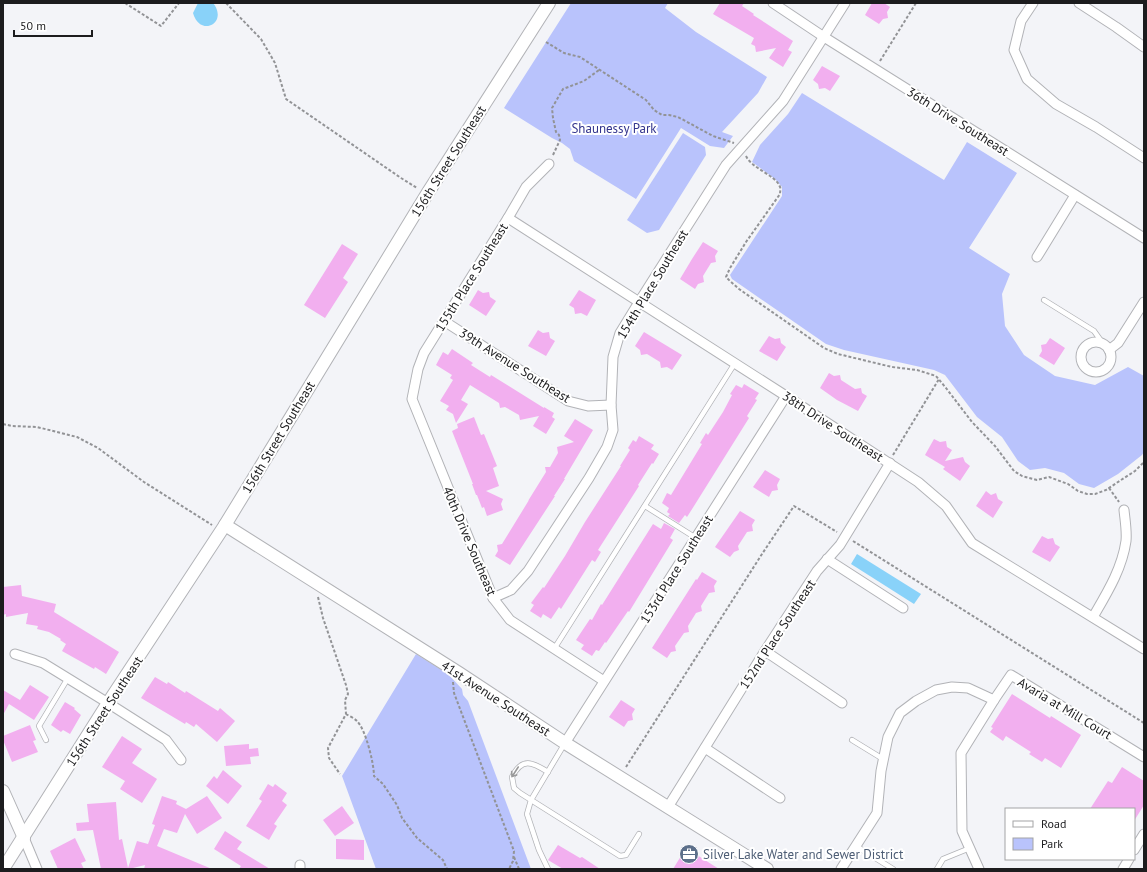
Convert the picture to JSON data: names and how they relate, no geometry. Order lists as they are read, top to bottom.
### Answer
{
  "streets": {
    "street": [
      "36th Drive Southeast",
      "156th Street Southeast",
      "155th Place Southeast",
      "154th Place Southeast",
      "39th Avenue Southeast",
      "38th Drive Southeast",
      "40th Drive Southeast",
      "153rd Place Southeast",
      "152nd Place Southeast",
      "41st Avenue Southeast",
      "Avaria at Mill Court"
    ]
  },
  "crossings": [
    ["36th Drive Southeast", "154th Place Southeast"],
    ["156th Street Southeast", "41st Avenue Southeast"],
    ["155th Place Southeast", "39th Avenue Southeast"],
    ["155th Place Southeast", "38th Drive Southeast"],
    ["155th Place Southeast", "40th Drive Southeast"],
    ["154th Place Southeast", "39th Avenue Southeast"],
    ["154th Place Southeast", "38th Drive Southeast"],
    ["154th Place Southeast", "40th Drive Southeast"],
    ["38th Drive Southeast", "153rd Place Southeast"],
    ["38th Drive Southeast", "152nd Place Southeast"],
    ["40th Drive Southeast", "153rd Place Southeast"],
    ["153rd Place Southeast", "41st Avenue Southeast"],
    ["152nd Place Southeast", "41st Avenue Southeast"]
  ],
  "parks": ["Shaunessy Park"],
  "places": {
    "office": ["Silver Lake Water and Sewer District"]
  },
  "legend": ["Road", "Park"],
  "scale_bar": "50 m"
}
